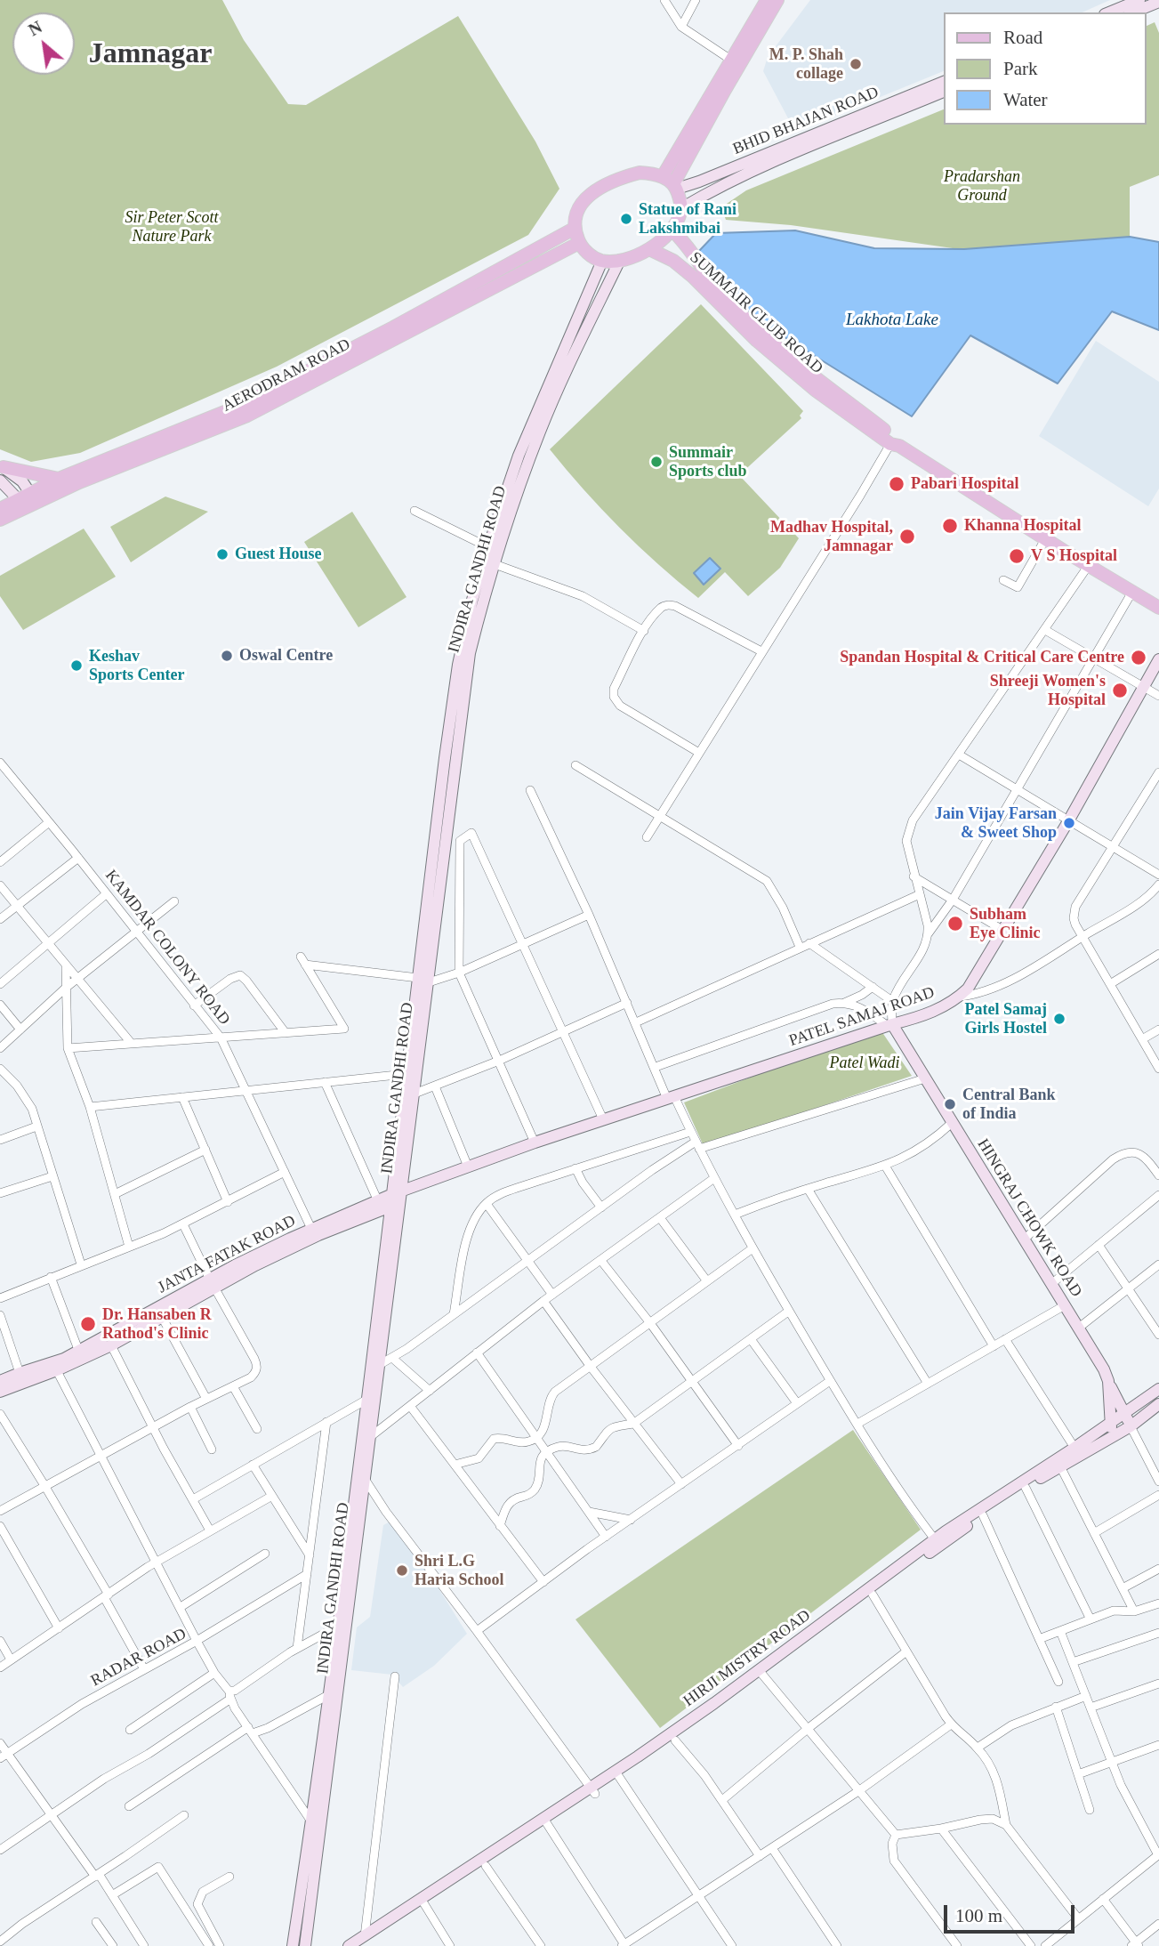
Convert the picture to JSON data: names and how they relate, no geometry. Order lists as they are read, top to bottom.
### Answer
{
  "streets": {
    "main road": [
      "BHID BHAJAN ROAD",
      "SUMMAIR CLUB ROAD",
      "AERODRAM ROAD",
      "INDIRA GANDHI ROAD",
      "PATEL SAMAJ ROAD",
      "HINGRAJ CHOWK ROAD",
      "JANTA FATAK ROAD",
      "HIRJI MISTRY ROAD"
    ],
    "street": ["KAMDAR COLONY ROAD", "RADAR ROAD"]
  },
  "crossings": [
    ["BHID BHAJAN ROAD", "SUMMAIR CLUB ROAD"],
    ["BHID BHAJAN ROAD", "AERODRAM ROAD"],
    ["BHID BHAJAN ROAD", "INDIRA GANDHI ROAD"],
    ["SUMMAIR CLUB ROAD", "AERODRAM ROAD"],
    ["SUMMAIR CLUB ROAD", "INDIRA GANDHI ROAD"],
    ["AERODRAM ROAD", "INDIRA GANDHI ROAD"],
    ["INDIRA GANDHI ROAD", "PATEL SAMAJ ROAD"],
    ["INDIRA GANDHI ROAD", "JANTA FATAK ROAD"],
    ["INDIRA GANDHI ROAD", "RADAR ROAD"],
    ["KAMDAR COLONY ROAD", "JANTA FATAK ROAD"],
    ["PATEL SAMAJ ROAD", "HINGRAJ CHOWK ROAD"],
    ["PATEL SAMAJ ROAD", "JANTA FATAK ROAD"],
    ["HINGRAJ CHOWK ROAD", "HIRJI MISTRY ROAD"]
  ],
  "districts": ["Jamnagar"],
  "water": ["Lakhota Lake"],
  "parks": ["Pradarshan Ground", "Sir Peter Scott Nature Park", "Patel Wadi"],
  "places": [
    "M. P. Shah collage",
    "Statue of Rani Lakshmibai",
    "Summair Sports club",
    "Pabari Hospital",
    "Khanna Hospital",
    "Madhav Hospital, Jamnagar",
    "Guest House",
    "V S Hospital",
    "Oswal Centre",
    "Spandan Hospital & Critical Care Centre",
    "Keshav Sports Center",
    "Shreeji Women's Hospital",
    "Jain Vijay Farsan & Sweet Shop",
    "Subham Eye Clinic",
    "Patel Samaj Girls Hostel",
    "Central Bank of India",
    "Dr. Hansaben R Rathod's Clinic",
    "Shri L.G Haria School"
  ],
  "legend": ["Road", "Park", "Water"],
  "scale_bar": "100 m",
  "north": "top left"
}
